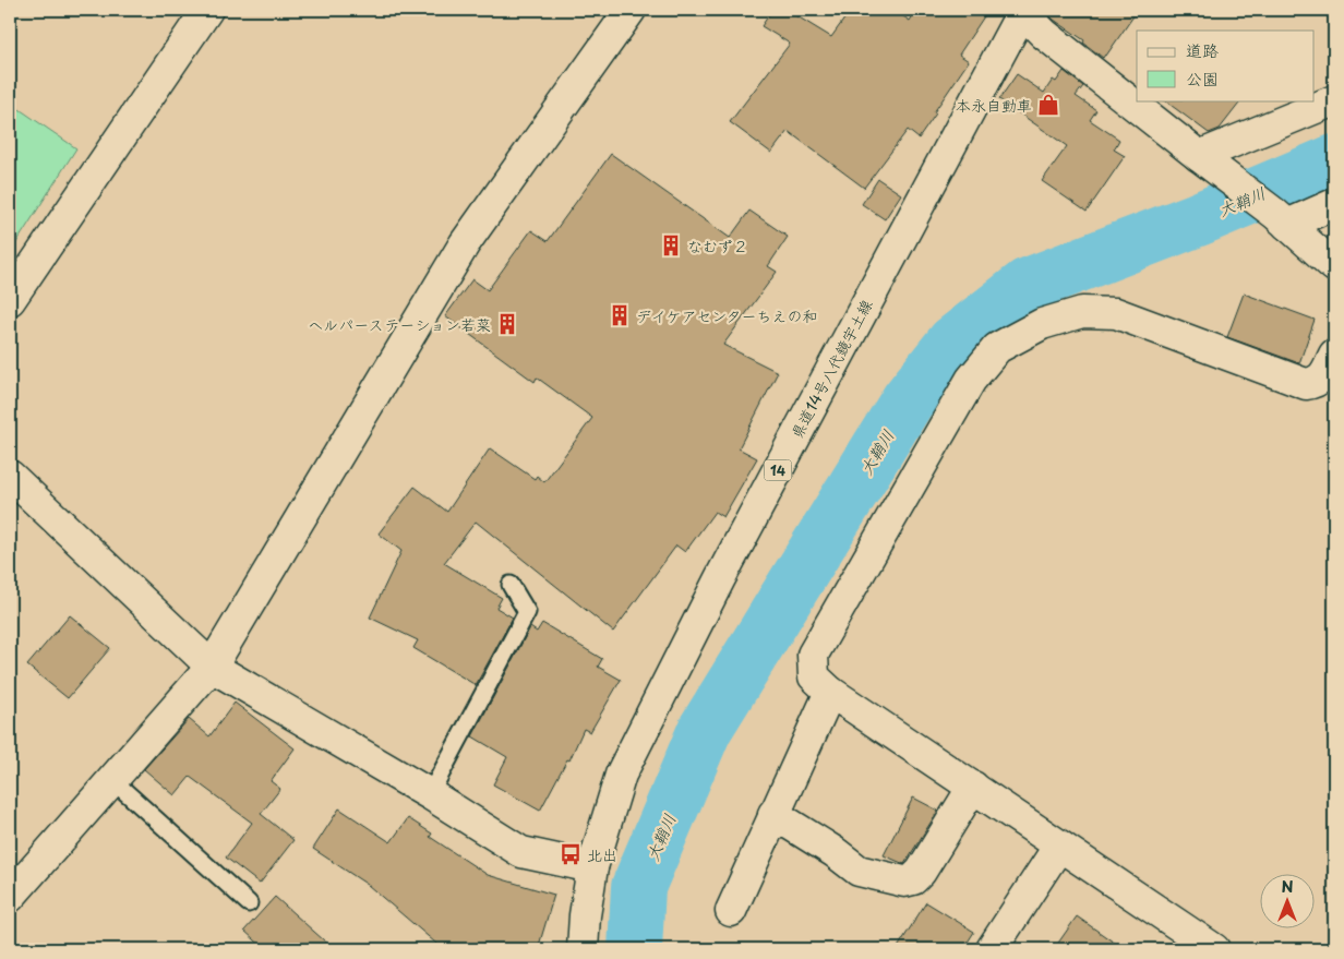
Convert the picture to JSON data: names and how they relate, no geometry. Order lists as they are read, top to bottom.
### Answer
{
  "streets": {
    "street": ["県道14号八代鏡宇土線", "14"]
  },
  "water": ["大鞘川"],
  "places": {
    "shop": ["本永自動車"],
    "building": ["なむず２", "デイケアセンターちえの和", "ヘルパーステーション若菜"],
    "bus stop": ["北出"]
  },
  "legend": ["道路", "公園"],
  "north": "top"
}
